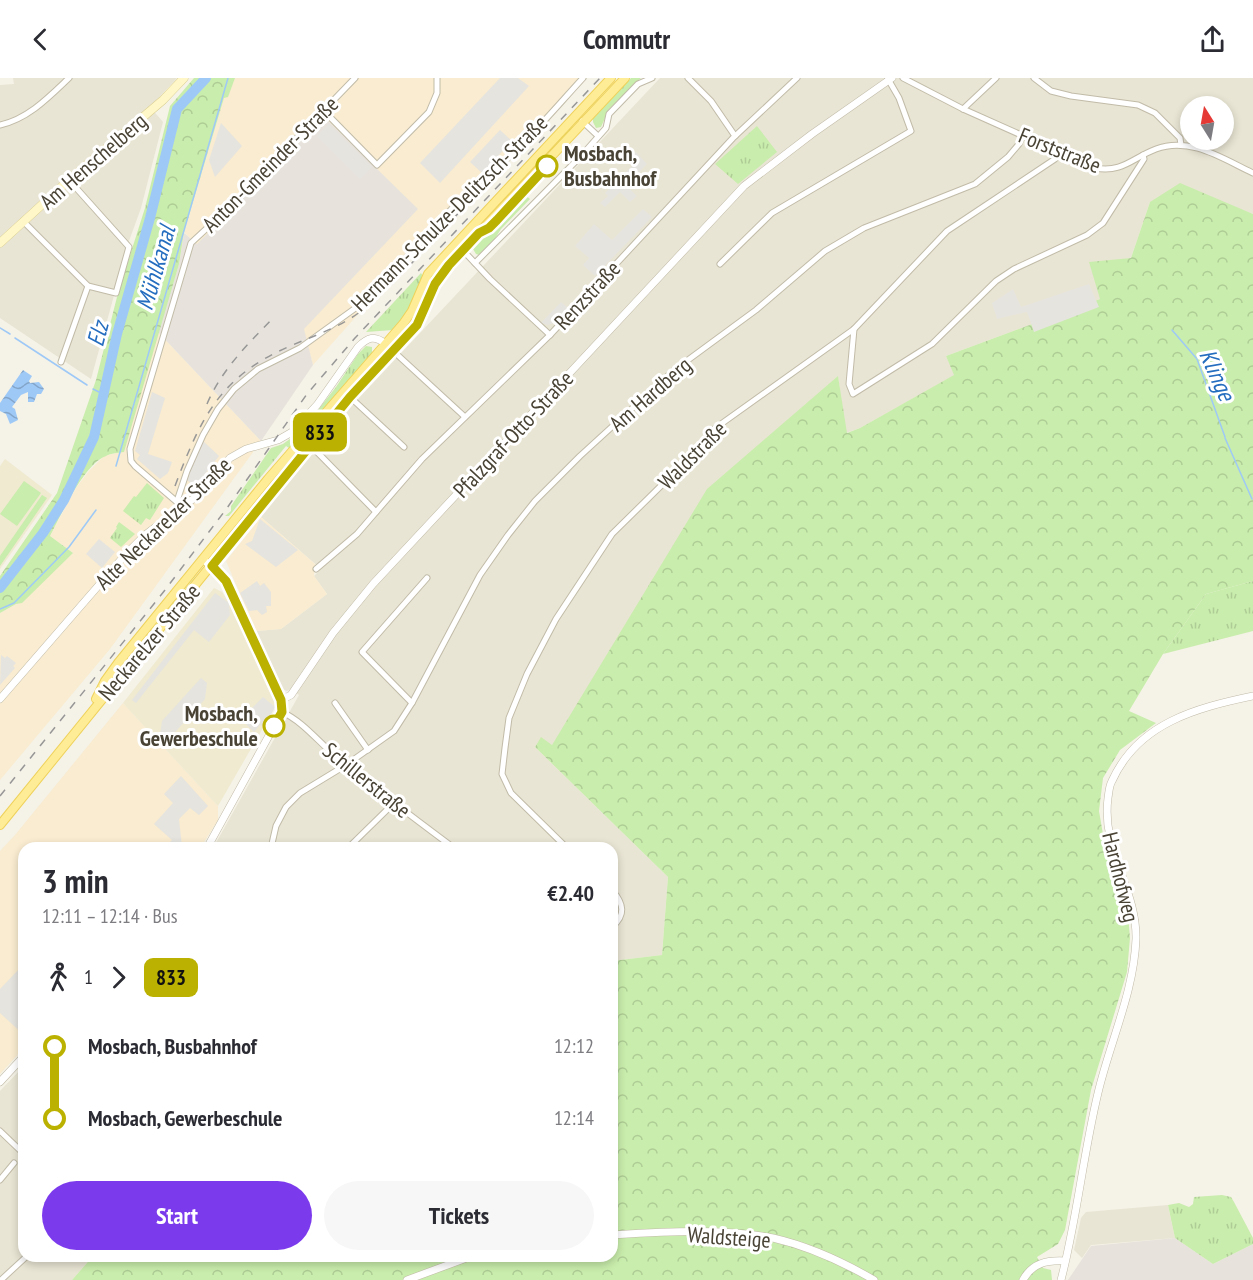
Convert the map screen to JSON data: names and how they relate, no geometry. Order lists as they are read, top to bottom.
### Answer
{
  "streets": {
    "main road": ["Am Henschelberg", "Neckarelzer Straße"],
    "street": [
      "Forststraße",
      "Anton-Gmeinder-Straße",
      "Hermann-Schulze-Delitzsch-Straße",
      "Renzstraße",
      "Am Hardberg",
      "Pfalzgraf-Otto-Straße",
      "Waldstraße",
      "Alte Neckarelzer Straße",
      "Schillerstraße",
      "Hardhofweg",
      "Waldsteige"
    ]
  },
  "crossings": [
    ["Forststraße", "Am Hardberg"],
    ["Forststraße", "Waldstraße"],
    ["Anton-Gmeinder-Straße", "Hermann-Schulze-Delitzsch-Straße"],
    ["Anton-Gmeinder-Straße", "Alte Neckarelzer Straße"],
    ["Am Hardberg", "Schillerstraße"]
  ],
  "water": ["Mühlkanal", "Elz", "Klinge"],
  "places": ["Mosbach, Busbahnhof", "Mosbach, Gewerbeschule"],
  "lines": ["bus line 833"],
  "north": "top",
  "page": {
    "header": "Commutr",
    "on_map": "833",
    "heading": ["3 min", "12:11 – 12:14 · Bus", "€2.40"],
    "legs": ["1", "833"],
    "list": [
      {
        "name": "Mosbach, Busbahnhof",
        "value": "12:12"
      },
      {
        "name": "Mosbach, Gewerbeschule",
        "value": "12:14"
      }
    ],
    "buttons": ["Start", "Tickets"]
  }
}
